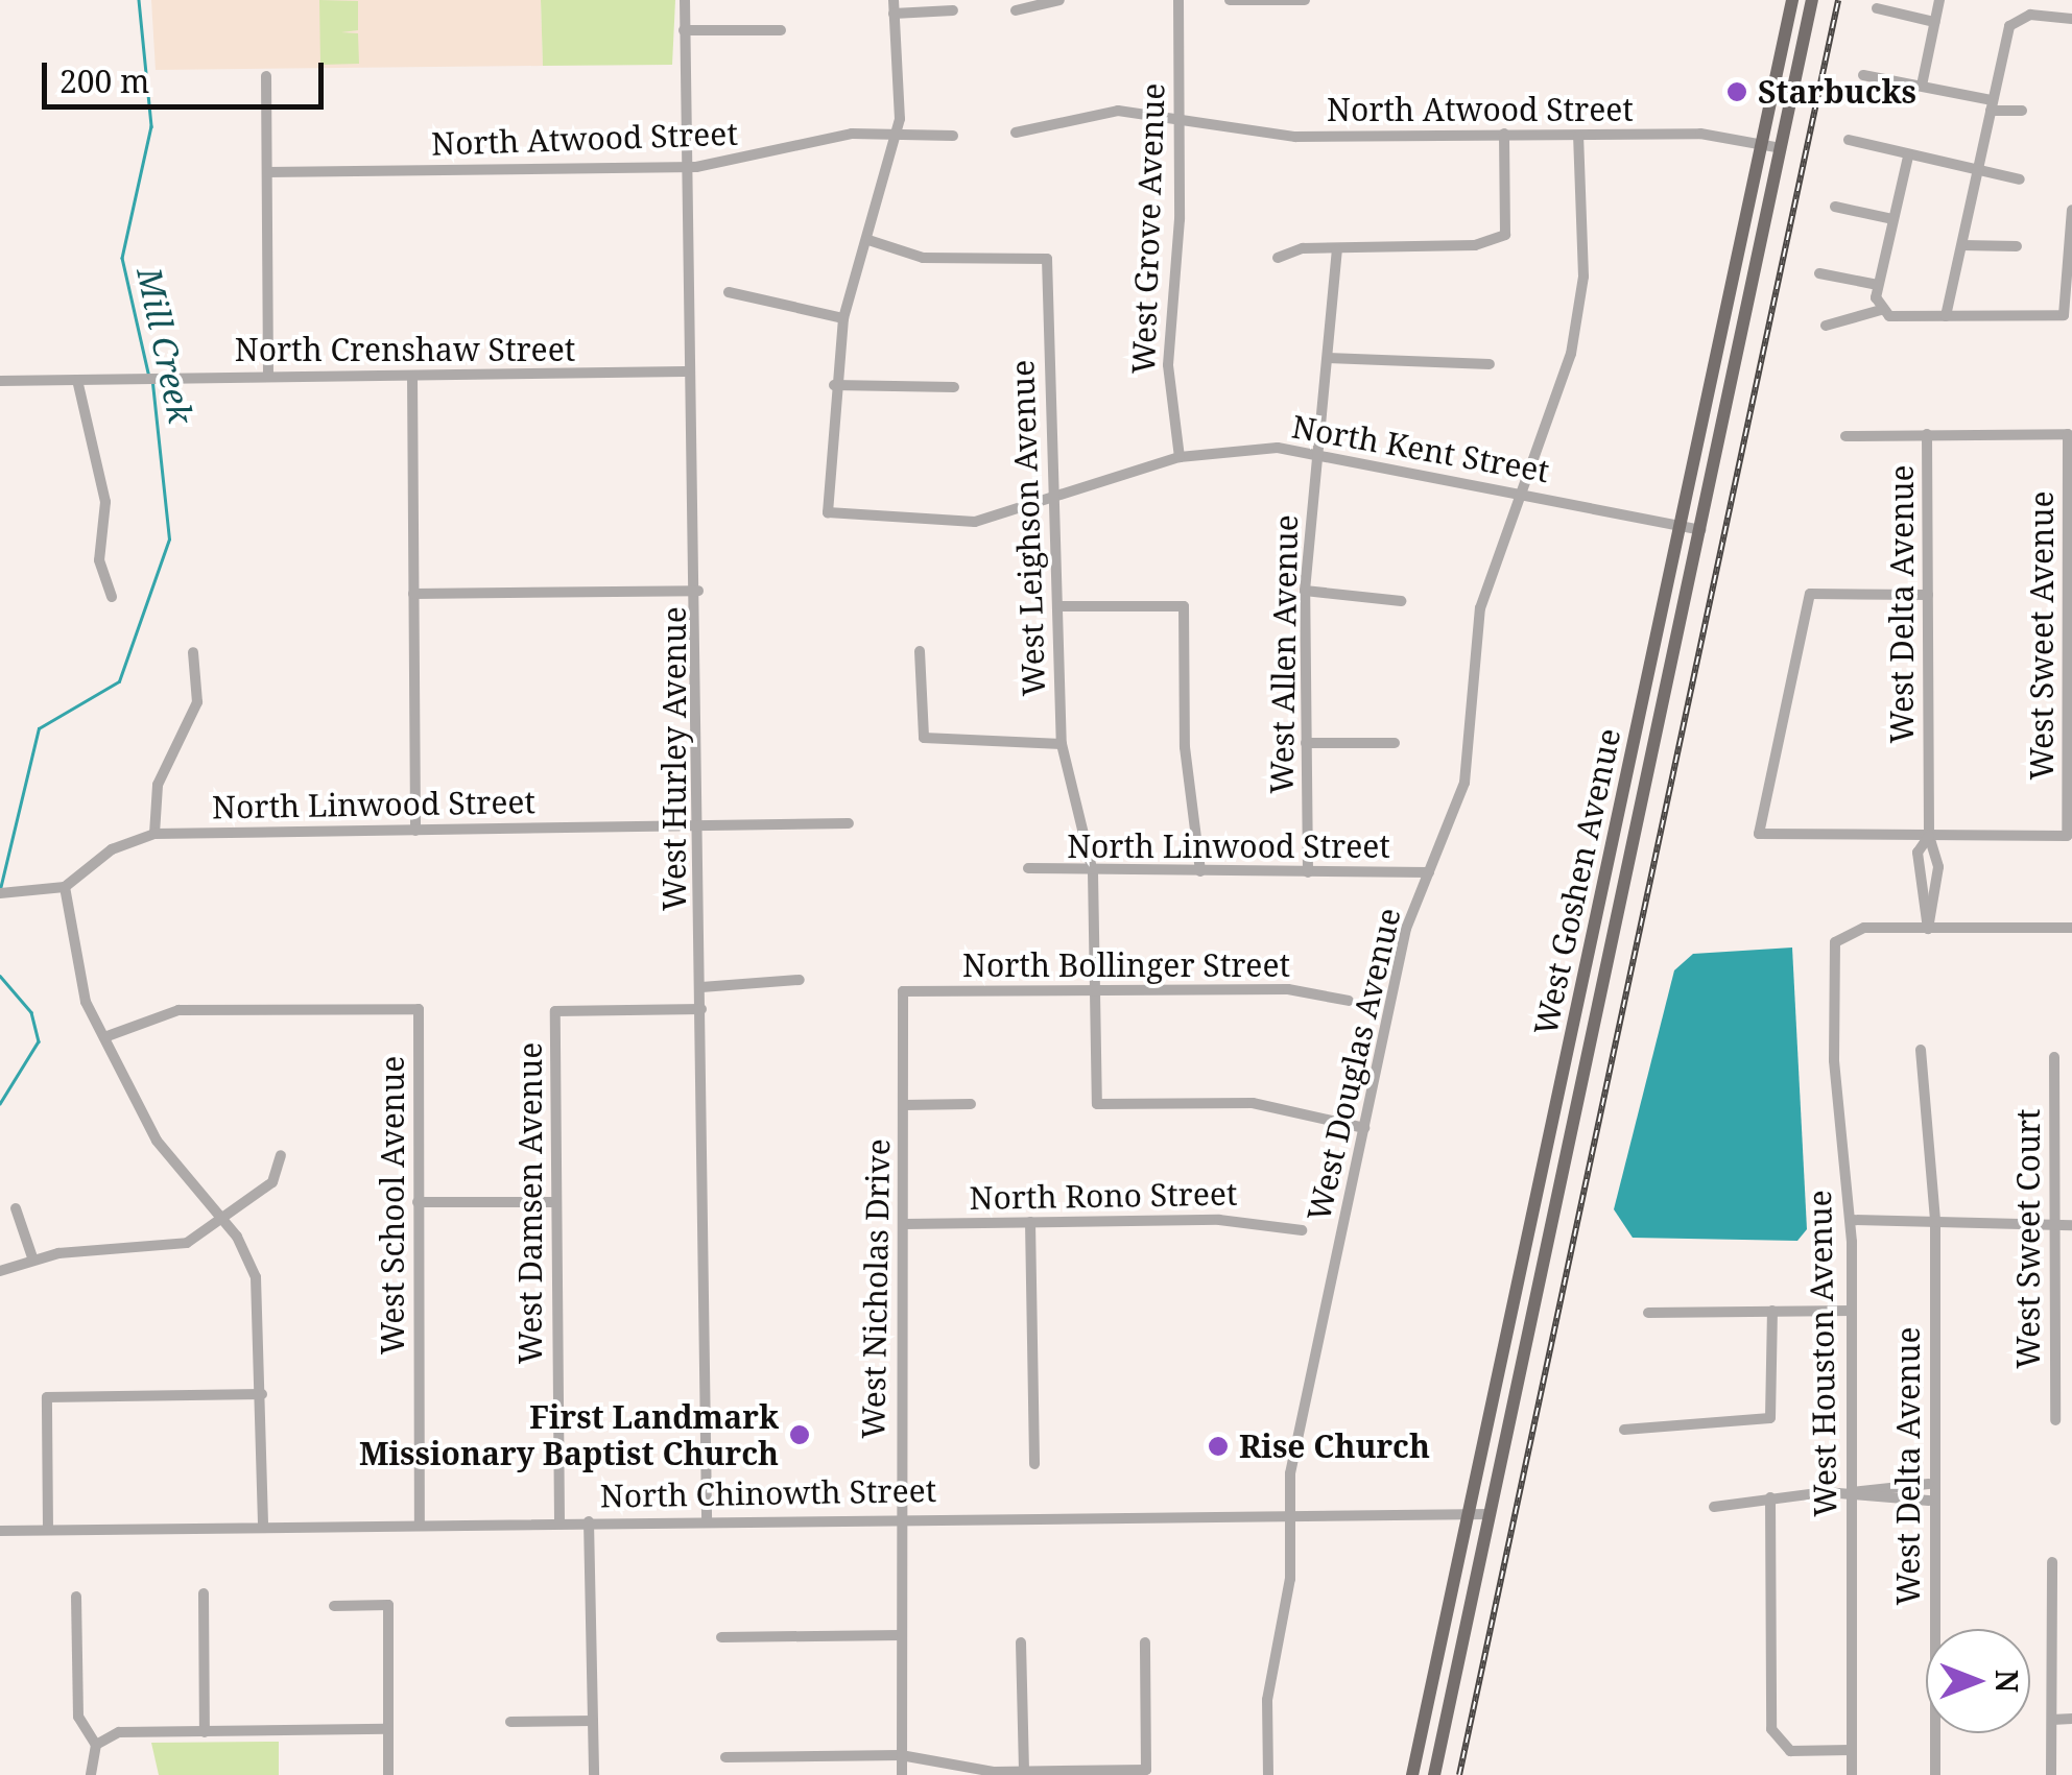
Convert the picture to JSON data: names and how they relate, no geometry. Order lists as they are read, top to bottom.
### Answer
{
  "streets": {
    "main road": ["West Goshen Avenue"],
    "street": [
      "North Atwood Street",
      "West Grove Avenue",
      "North Crenshaw Street",
      "North Kent Street",
      "West Leighson Avenue",
      "West Delta Avenue",
      "West Sweet Avenue",
      "West Allen Avenue",
      "West Hurley Avenue",
      "North Linwood Street",
      "North Bollinger Street",
      "West Douglas Avenue",
      "North Rono Street",
      "West Damsen Avenue",
      "West School Avenue",
      "West Sweet Court",
      "West Nicholas Drive",
      "West Houston Avenue",
      "North Chinowth Street"
    ]
  },
  "crossings": [
    ["North Atwood Street", "West Grove Avenue"],
    ["North Atwood Street", "West Hurley Avenue"],
    ["North Atwood Street", "West Goshen Avenue"],
    ["North Atwood Street", "West Douglas Avenue"],
    ["West Grove Avenue", "North Kent Street"],
    ["North Crenshaw Street", "West Hurley Avenue"],
    ["North Kent Street", "West Leighson Avenue"],
    ["North Kent Street", "West Allen Avenue"],
    ["North Kent Street", "West Goshen Avenue"],
    ["North Kent Street", "West Douglas Avenue"],
    ["West Leighson Avenue", "North Linwood Street"],
    ["West Leighson Avenue", "North Bollinger Street"],
    ["West Leighson Avenue", "West Douglas Avenue"],
    ["West Delta Avenue", "West Sweet Avenue"],
    ["West Delta Avenue", "West Houston Avenue"],
    ["West Allen Avenue", "North Linwood Street"],
    ["West Hurley Avenue", "North Linwood Street"],
    ["West Hurley Avenue", "West Damsen Avenue"],
    ["West Hurley Avenue", "North Chinowth Street"],
    ["North Linwood Street", "West Douglas Avenue"],
    ["West Goshen Avenue", "North Chinowth Street"],
    ["North Bollinger Street", "West Nicholas Drive"],
    ["West Douglas Avenue", "North Chinowth Street"],
    ["North Rono Street", "West Nicholas Drive"],
    ["West Damsen Avenue", "North Chinowth Street"],
    ["West School Avenue", "North Chinowth Street"],
    ["West Nicholas Drive", "North Chinowth Street"]
  ],
  "water": ["Mill Creek"],
  "places": ["Starbucks", "First Landmark Missionary Baptist Church", "Rise Church"],
  "scale_bar": "200 m",
  "north": "right"
}
